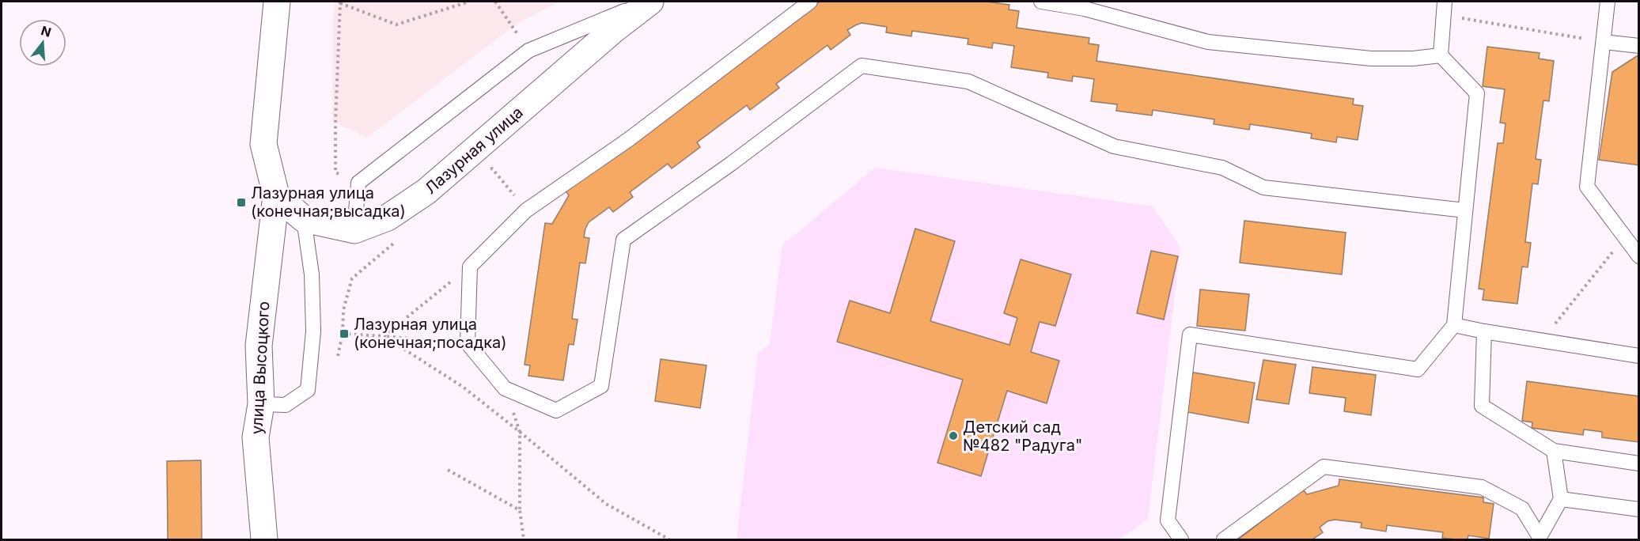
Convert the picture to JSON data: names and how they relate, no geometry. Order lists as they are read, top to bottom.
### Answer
{
  "streets": {
    "street": ["Лазурная улица", "улица Высоцкого"]
  },
  "places": {
    "transit": ["Лазурная улица (конечная;высадка)", "Лазурная улица (конечная;посадка)"],
    "other": ["Детский сад №482 \"Радуга\""]
  },
  "north": "top"
}
